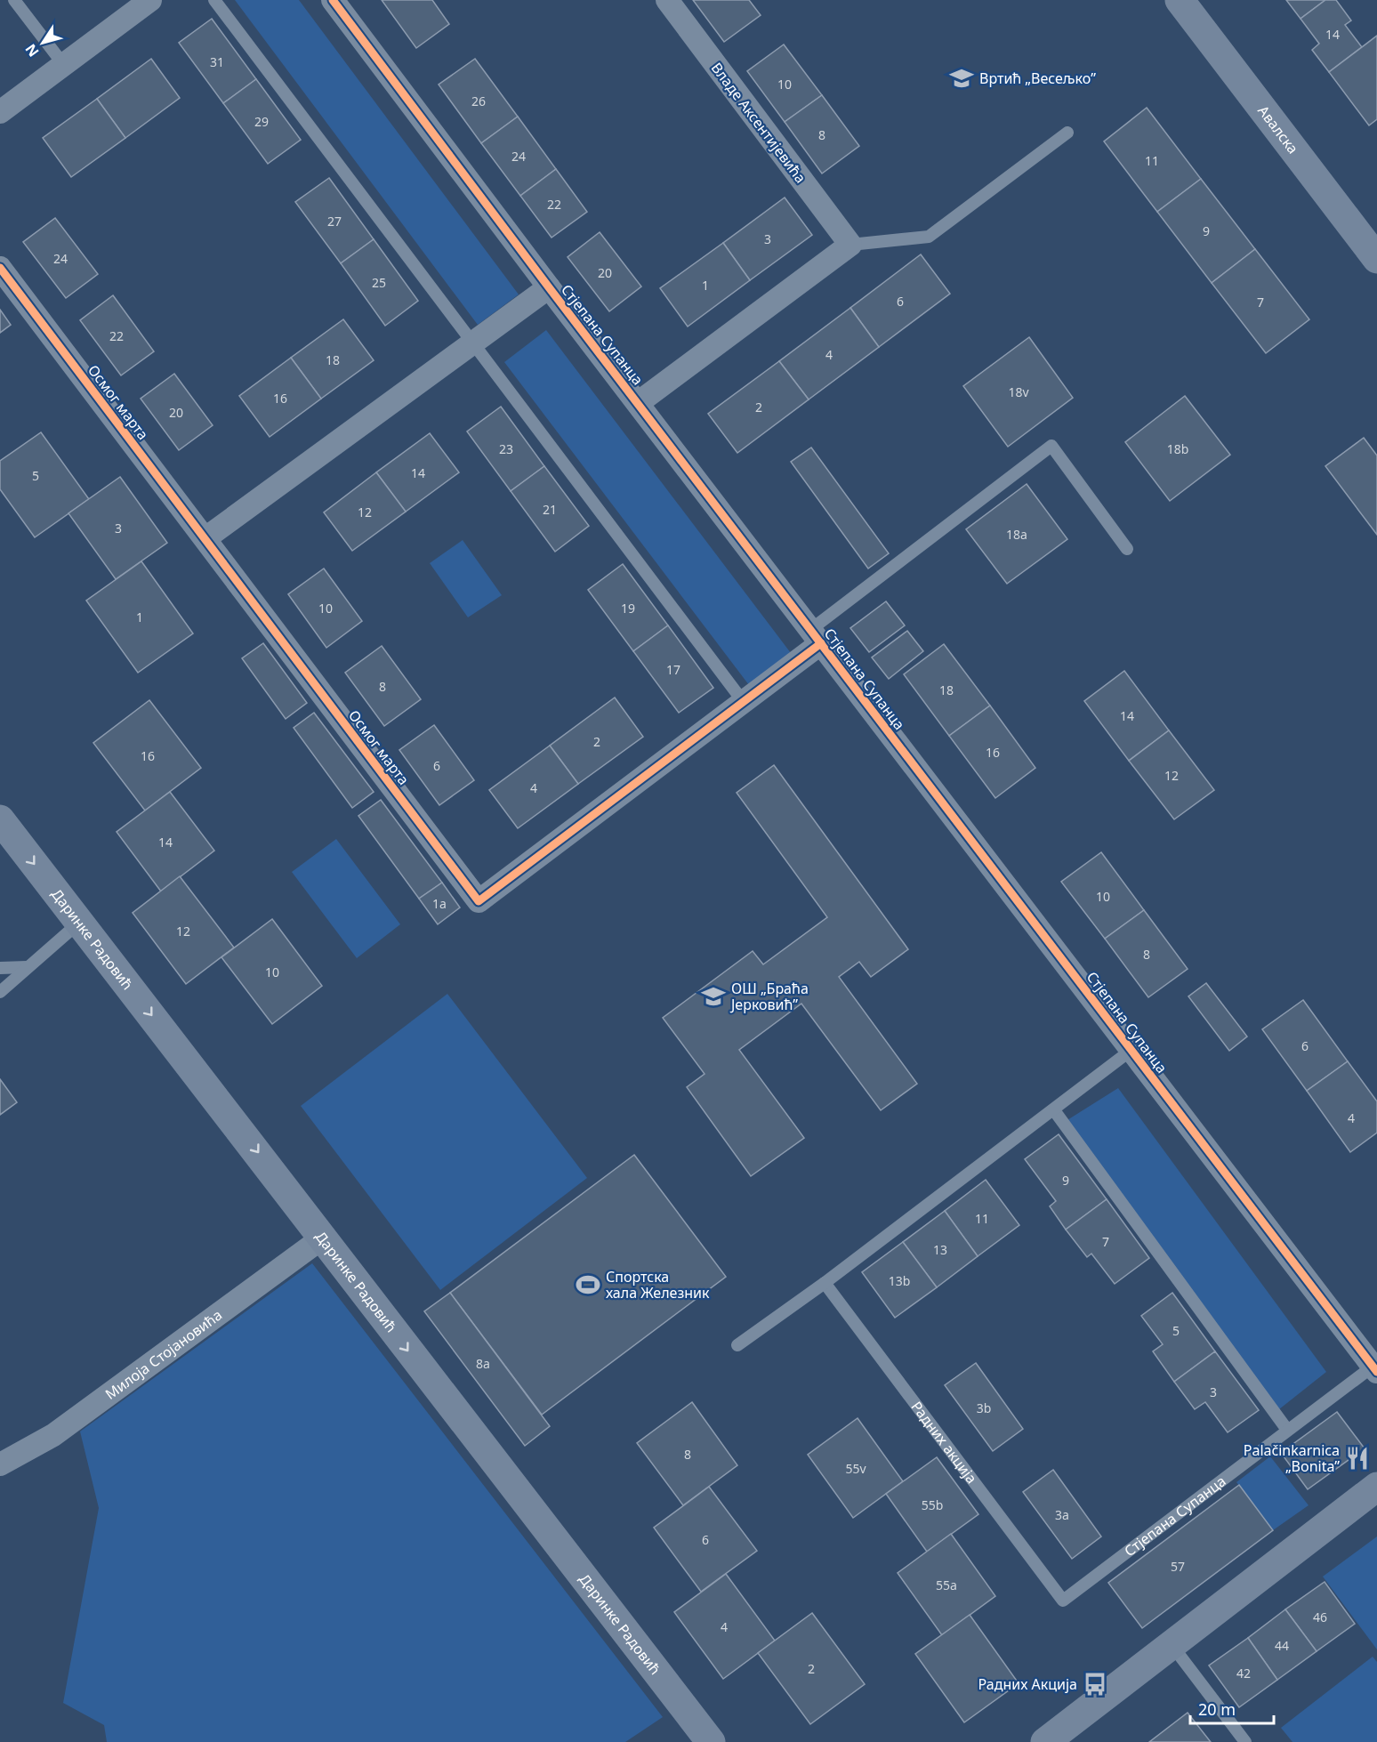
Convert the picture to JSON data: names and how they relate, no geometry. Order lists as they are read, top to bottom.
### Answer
{
  "streets": {
    "street": [
      "Владе Аксентијевића",
      "Авалска",
      "Стјепана Супанца",
      "Осмог марта",
      "Даринке Радовић",
      "Милоја Стојановића"
    ],
    "lane": ["Радних акција"]
  },
  "crossings": [
    ["Стјепана Супанца", "Осмог марта"],
    ["Стјепана Супанца", "Радних акција"],
    ["Даринке Радовић", "Милоја Стојановића"]
  ],
  "one_way": ["Даринке Радовић"],
  "places": {
    "school or university": ["Вртић „Весељко”", "ОШ „Браћа Јерковић”"],
    "sports": ["Спортска хала Железник"],
    "restaurant": ["Palačinkarnica „Bonita”"],
    "bus stop": ["Радних Акција"]
  },
  "house_numbers": [
    "14",
    "31",
    "10",
    "26",
    "29",
    "8",
    "24",
    "11",
    "22",
    "27",
    "9",
    "3",
    "24",
    "20",
    "25",
    "1",
    "6",
    "7",
    "22",
    "4",
    "18",
    "18v",
    "16",
    "2",
    "20",
    "23",
    "18b",
    "14",
    "5",
    "21",
    "12",
    "3",
    "18a",
    "10",
    "19",
    "1",
    "17",
    "8",
    "18",
    "14",
    "2",
    "16",
    "16",
    "6",
    "12",
    "4",
    "14",
    "10",
    "1a",
    "12",
    "8",
    "10",
    "6",
    "4",
    "9",
    "11",
    "7",
    "13",
    "13b",
    "5",
    "8a",
    "3",
    "3b",
    "8",
    "55v",
    "55b",
    "3a",
    "6",
    "57",
    "55a",
    "46",
    "4",
    "44",
    "2",
    "42"
  ],
  "scale_bar": "20 m",
  "north": "bottom left"
}
